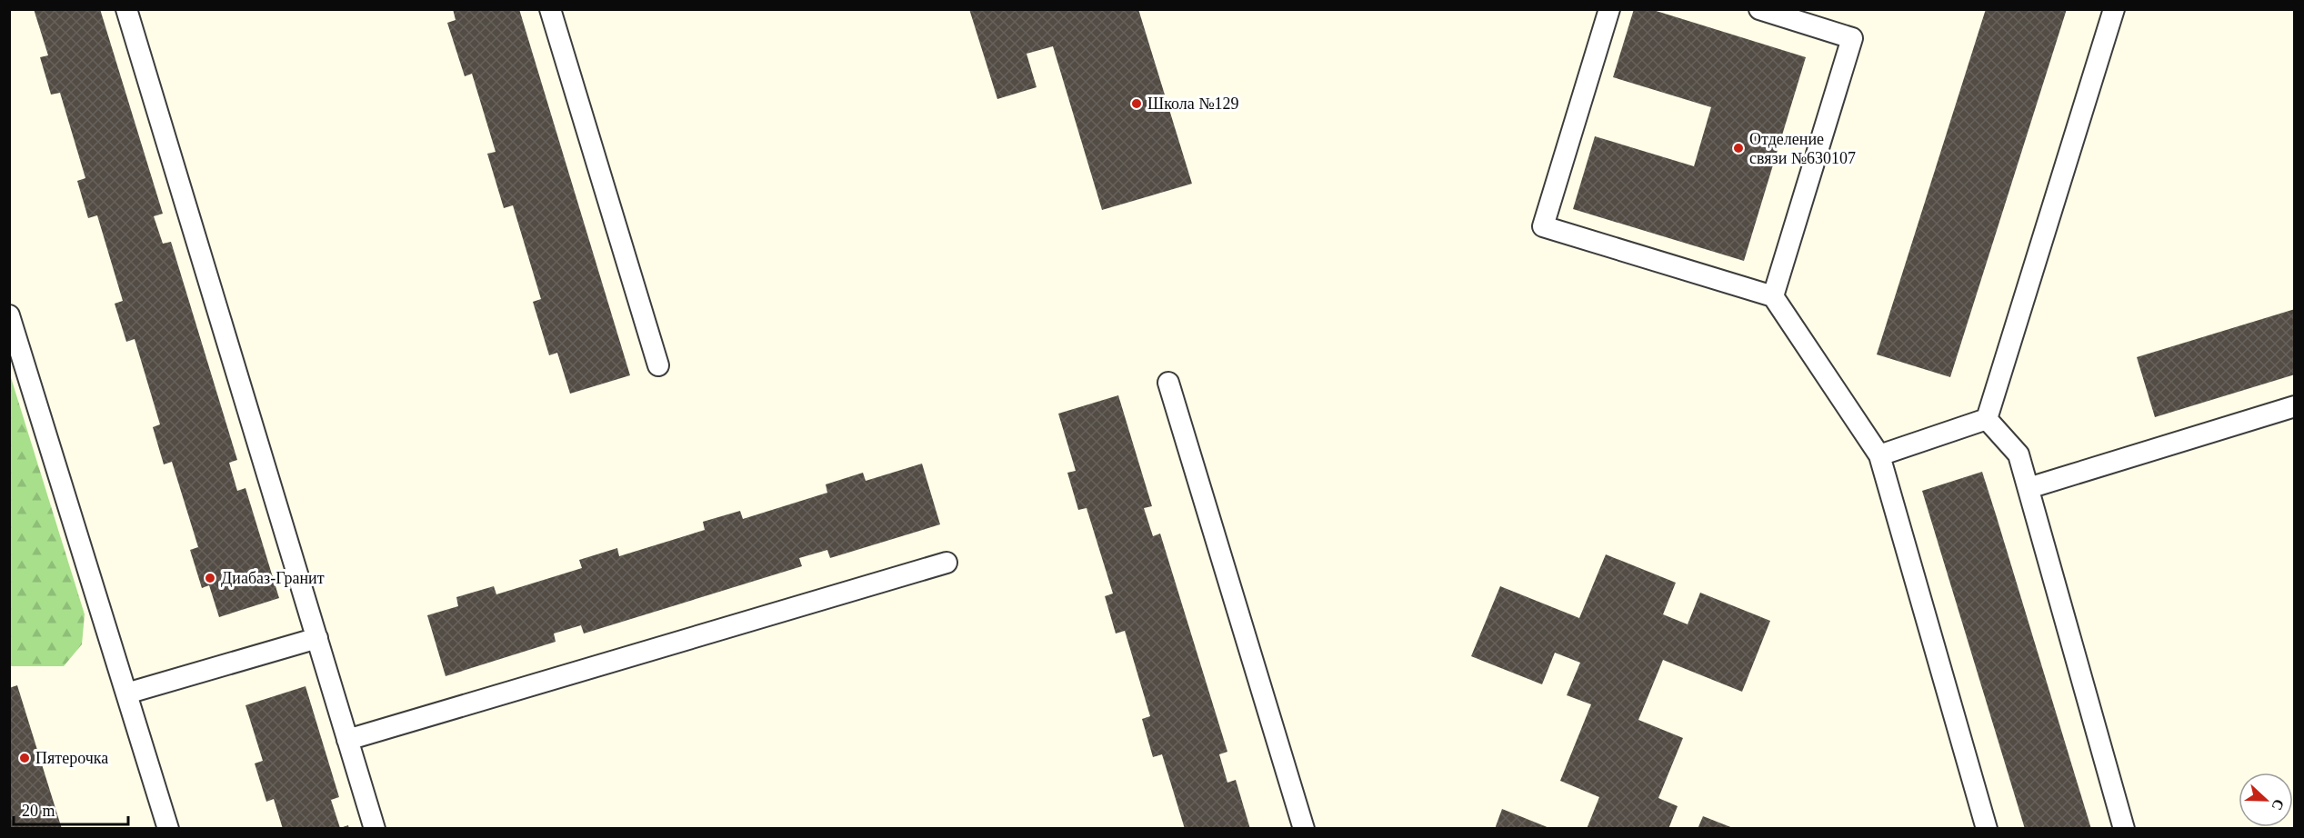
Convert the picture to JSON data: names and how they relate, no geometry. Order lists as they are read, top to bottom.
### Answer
{
  "places": [
    "Школа №129",
    "Отделение связи №630107",
    "Диабаз-Гранит",
    "Пятерочка"
  ],
  "scale_bar": "20 m",
  "north": "right"
}
